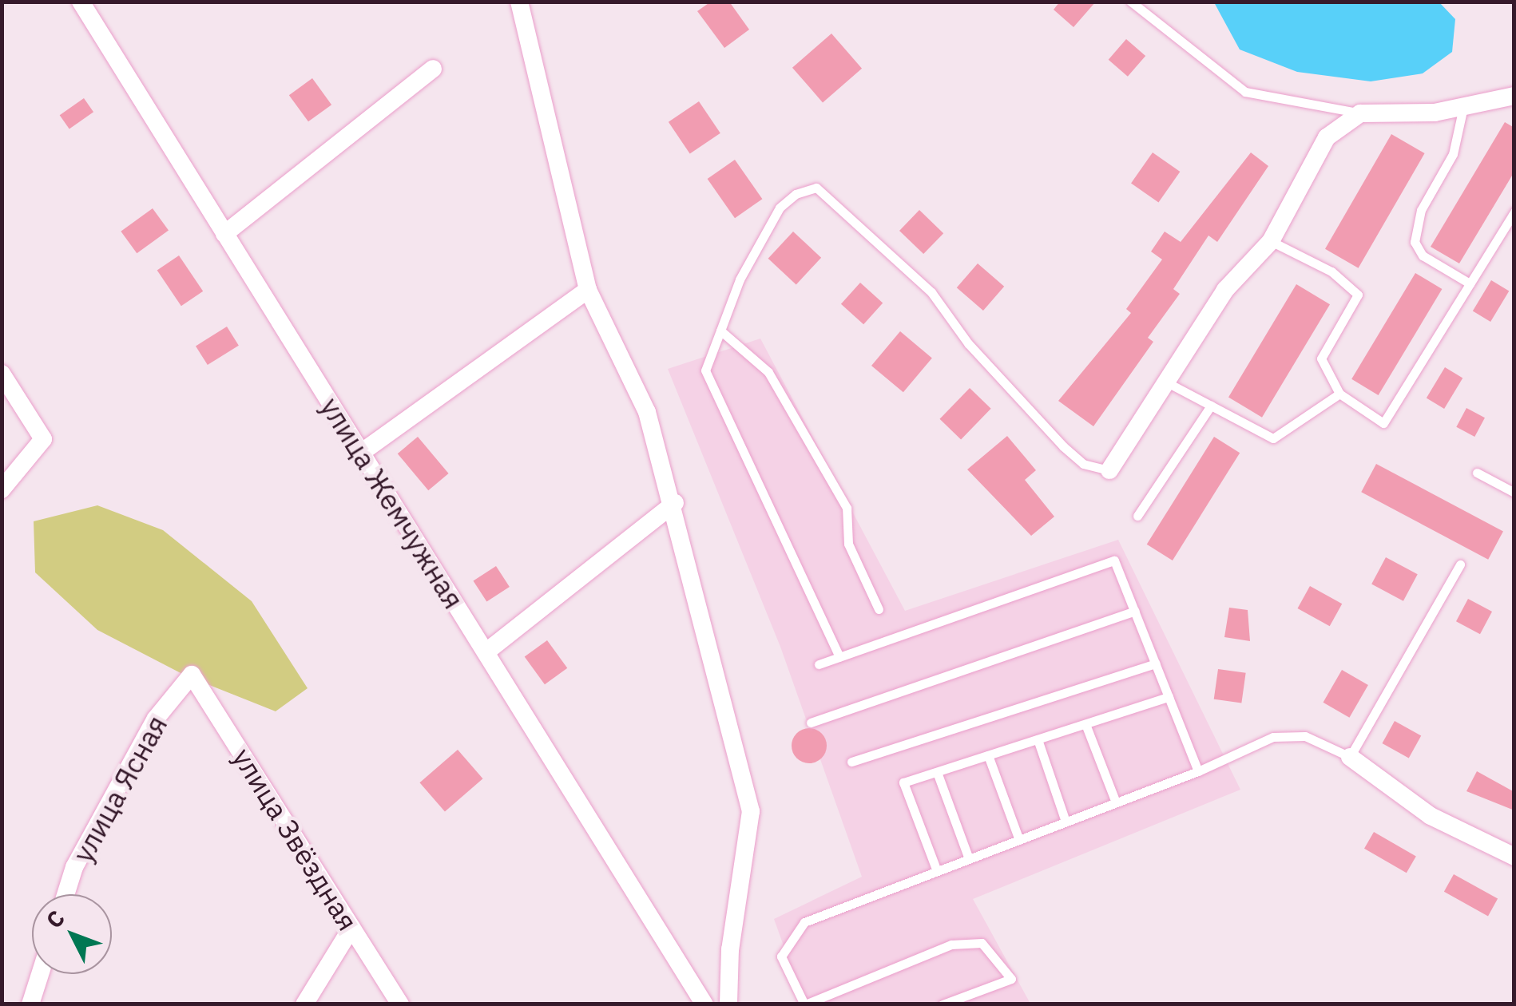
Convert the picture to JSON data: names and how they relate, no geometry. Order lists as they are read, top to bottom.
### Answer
{
  "streets": {
    "street": ["улица Жемчужная", "улица Ясная", "улица Звёздная"]
  },
  "crossings": [
    ["улица Ясная", "улица Звёздная"]
  ],
  "north": "top left"
}
